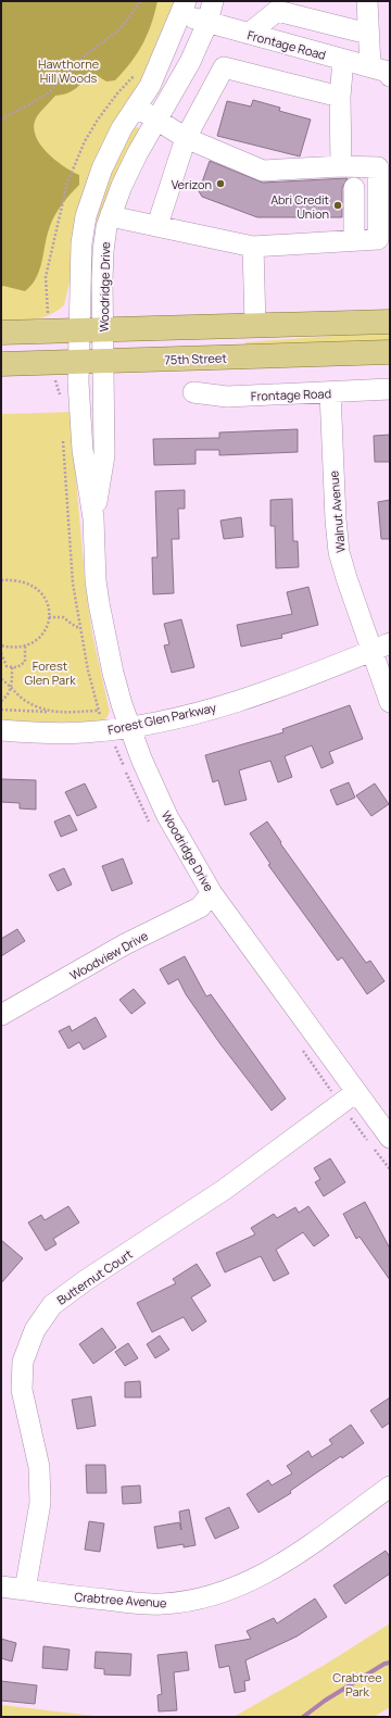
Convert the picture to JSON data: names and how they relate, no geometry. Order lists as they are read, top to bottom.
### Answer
{
  "streets": {
    "main road": ["75th Street"],
    "street": [
      "Frontage Road",
      "Woodridge Drive",
      "Walnut Avenue",
      "Forest Glen Parkway",
      "Woodview Drive",
      "Butternut Court",
      "Crabtree Avenue"
    ]
  },
  "crossings": [
    ["Frontage Road", "Woodridge Drive"],
    ["Frontage Road", "Walnut Avenue"],
    ["Woodridge Drive", "75th Street"],
    ["Woodridge Drive", "Forest Glen Parkway"],
    ["Woodridge Drive", "Woodview Drive"],
    ["Woodridge Drive", "Butternut Court"],
    ["Walnut Avenue", "Forest Glen Parkway"],
    ["Butternut Court", "Crabtree Avenue"]
  ],
  "parks": ["Hawthorne Hill Woods", "Forest Glen Park", "Crabtree Park"],
  "places": ["Verizon", "Abri Credit Union"]
}
